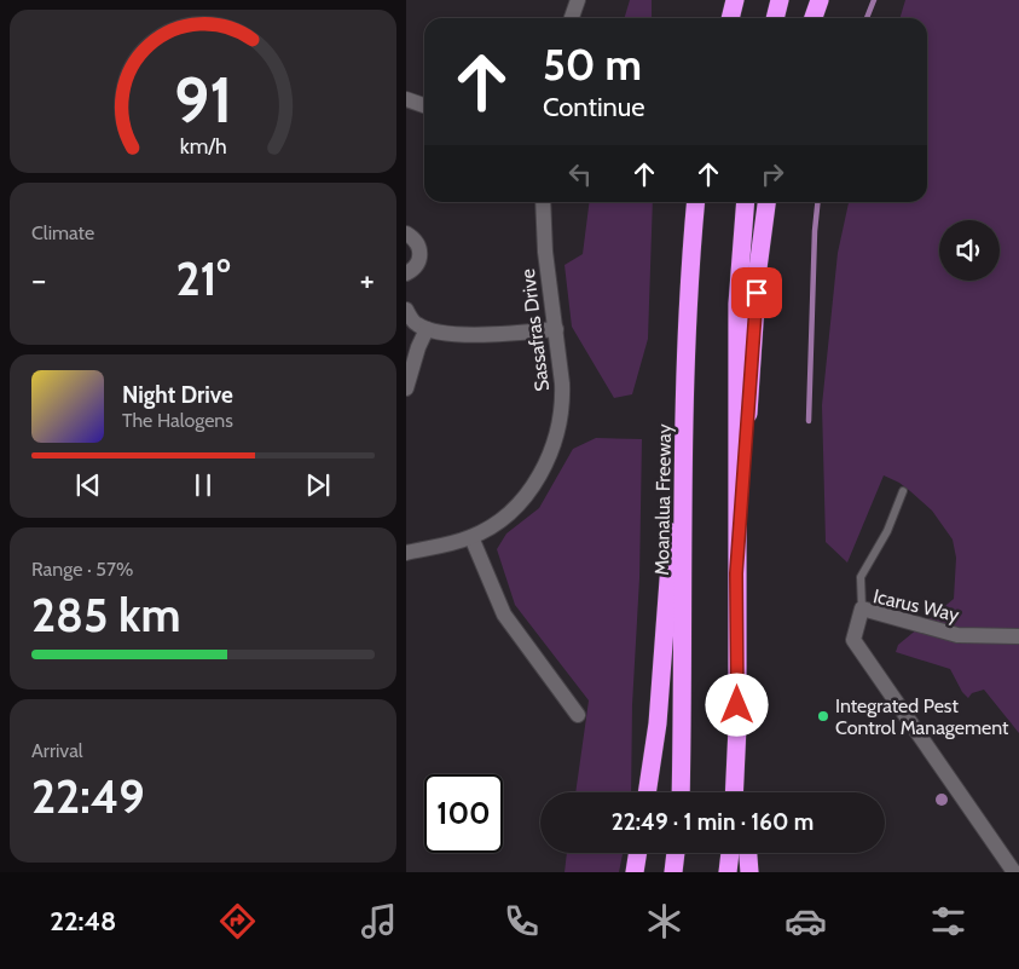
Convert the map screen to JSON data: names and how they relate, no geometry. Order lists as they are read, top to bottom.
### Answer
{
  "streets": {
    "highway": ["Moanalua Freeway"],
    "street": ["Sassafras Drive", "Icarus Way"]
  },
  "places": ["Integrated Pest Control Management"],
  "page": {
    "turn": ["50 m", "Continue"],
    "tile": [
      "Climate",
      ["Range · 57%", "285 km"],
      ["Arrival", "22:49"]
    ],
    "heat": ["−", "21°", "+"],
    "song": ["Night Drive", "The Halogens"],
    "limit": "100",
    "trip": "22:49 · 1 min · 160 m",
    "tabs": "22:48",
    "gauge": ["91", "km/h"]
  }
}
